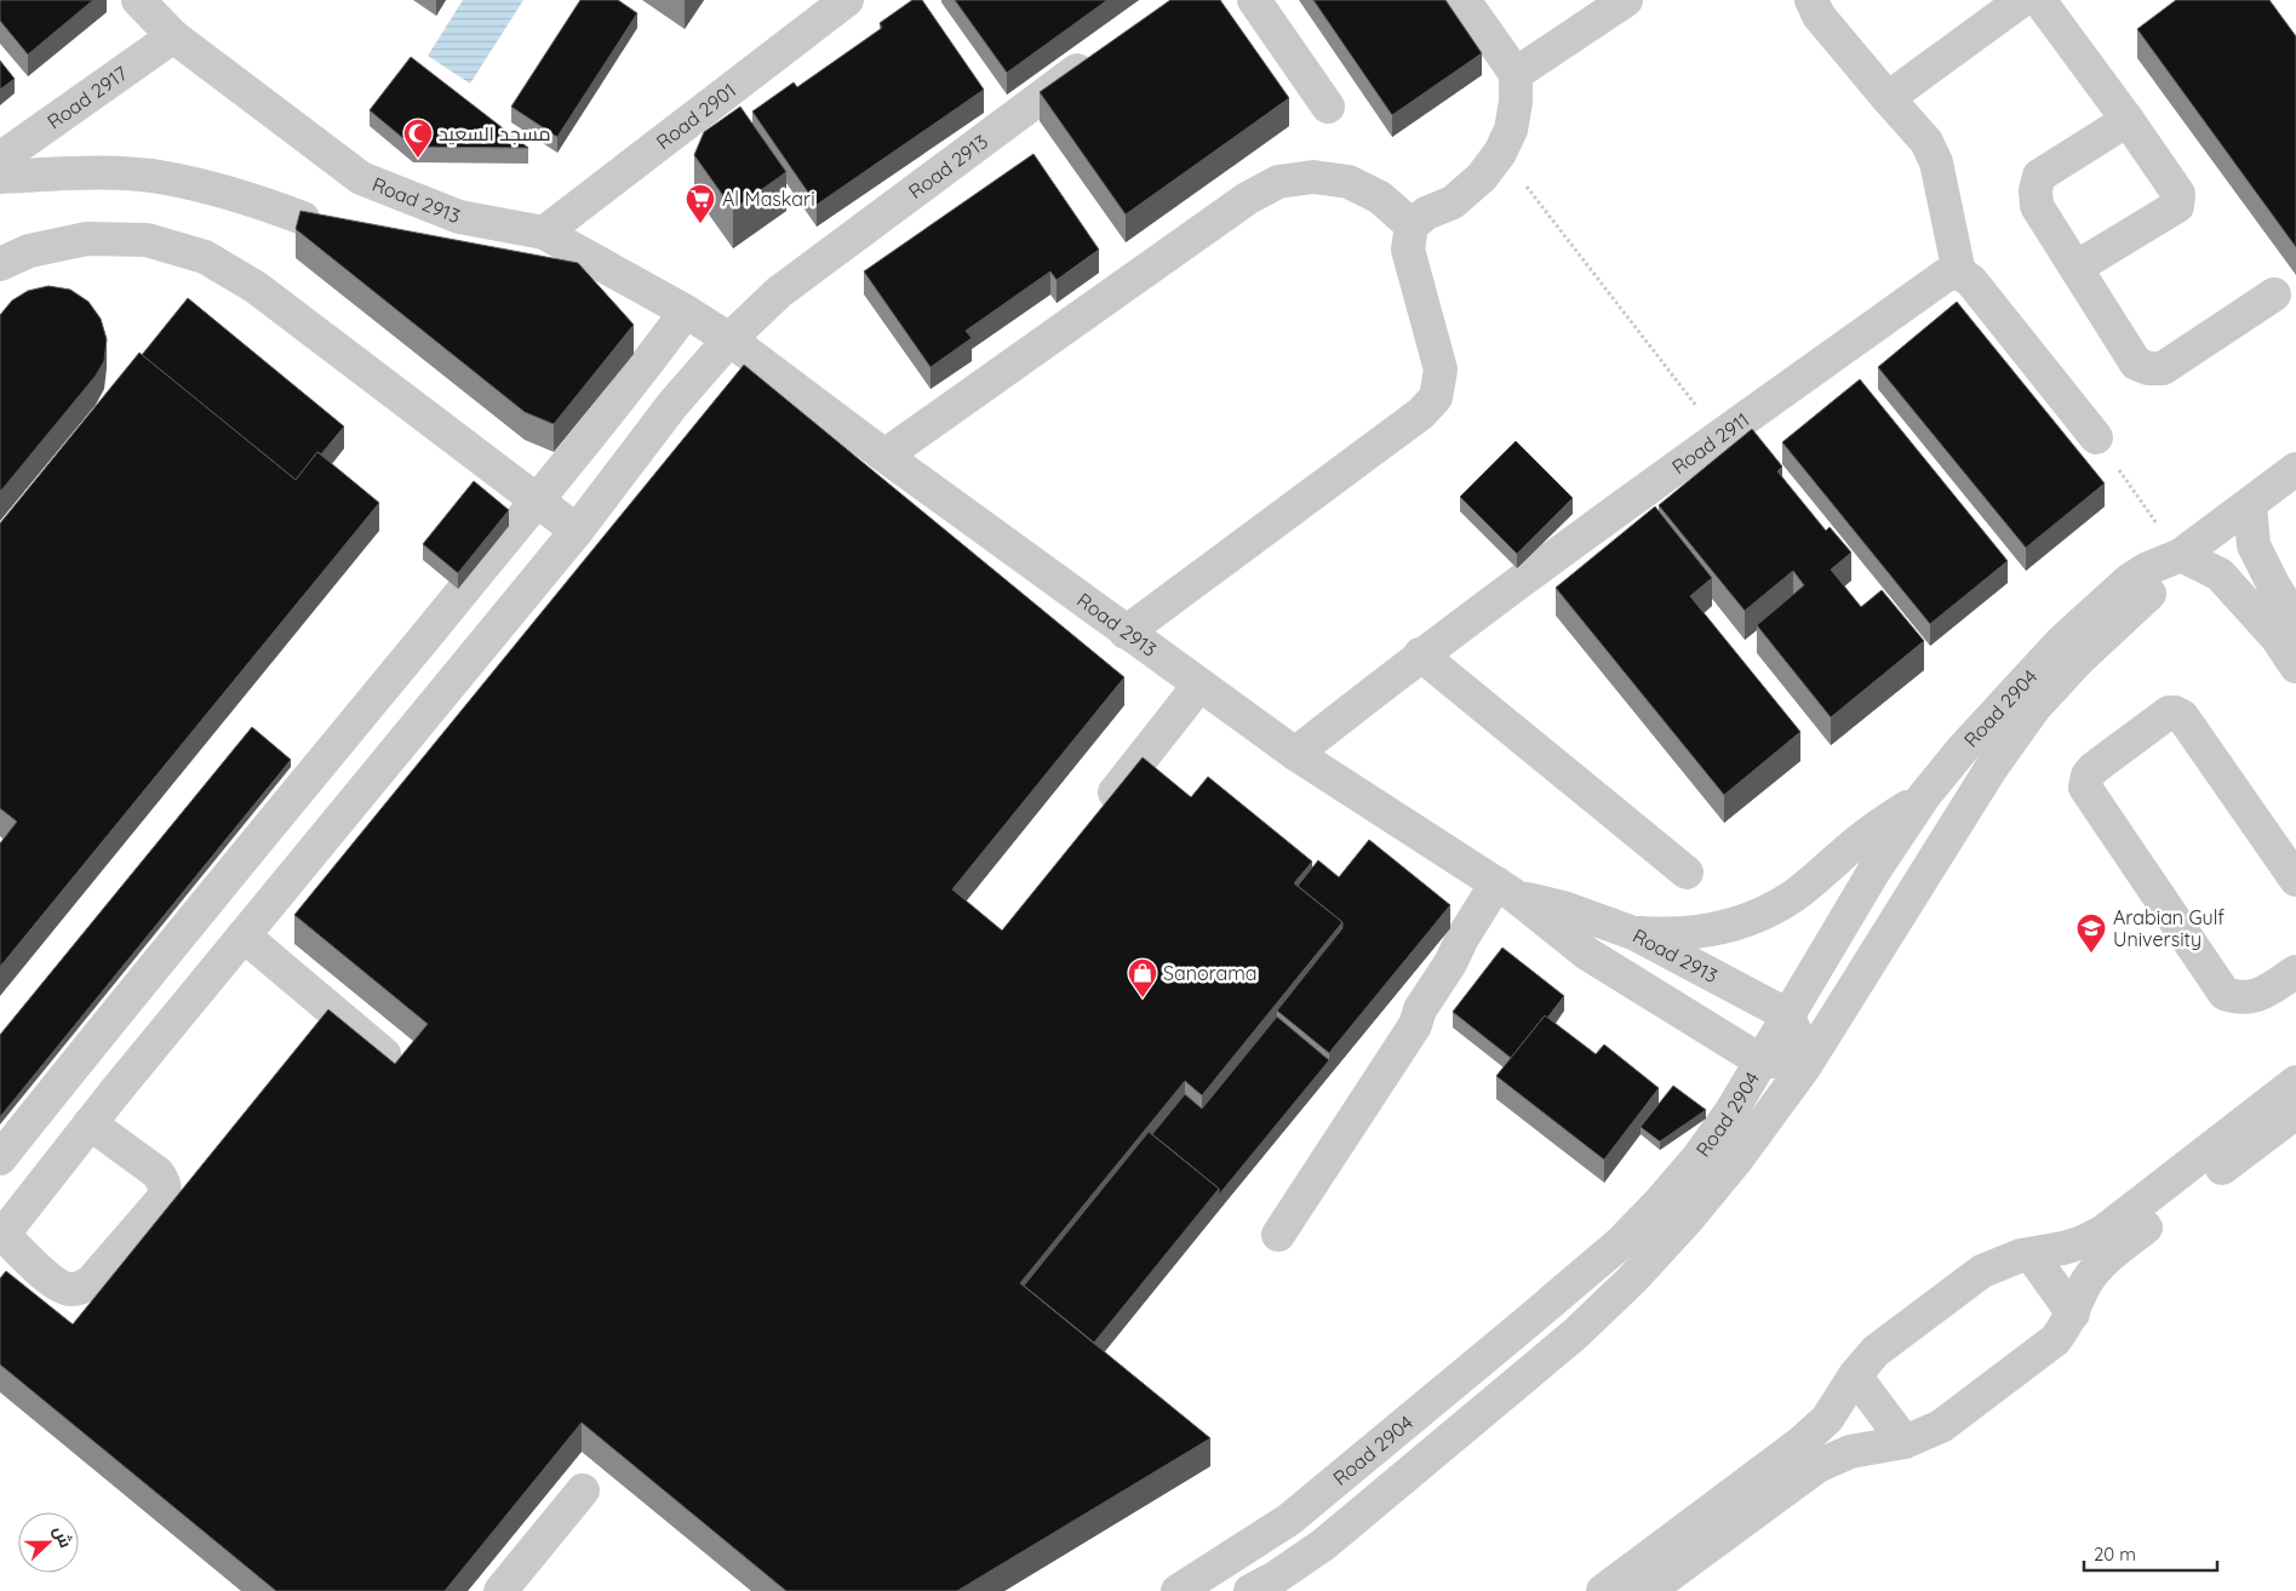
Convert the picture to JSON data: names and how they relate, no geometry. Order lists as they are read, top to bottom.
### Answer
{
  "streets": {
    "street": [
      "Road 2917",
      "Road 2901",
      "Road 2913",
      "Road 2911",
      "Road 2904"
    ]
  },
  "crossings": [
    ["Road 2917", "Road 2913"],
    ["Road 2901", "Road 2913"],
    ["Road 2913", "Road 2911"],
    ["Road 2913", "Road 2904"]
  ],
  "places": {
    "mosque": ["مسجد السعيد"],
    "supermarket": ["Al Maskari"],
    "school or university": ["Arabian Gulf University"],
    "shop": ["Sanorama"]
  },
  "scale_bar": "20 m",
  "north": "right"
}
